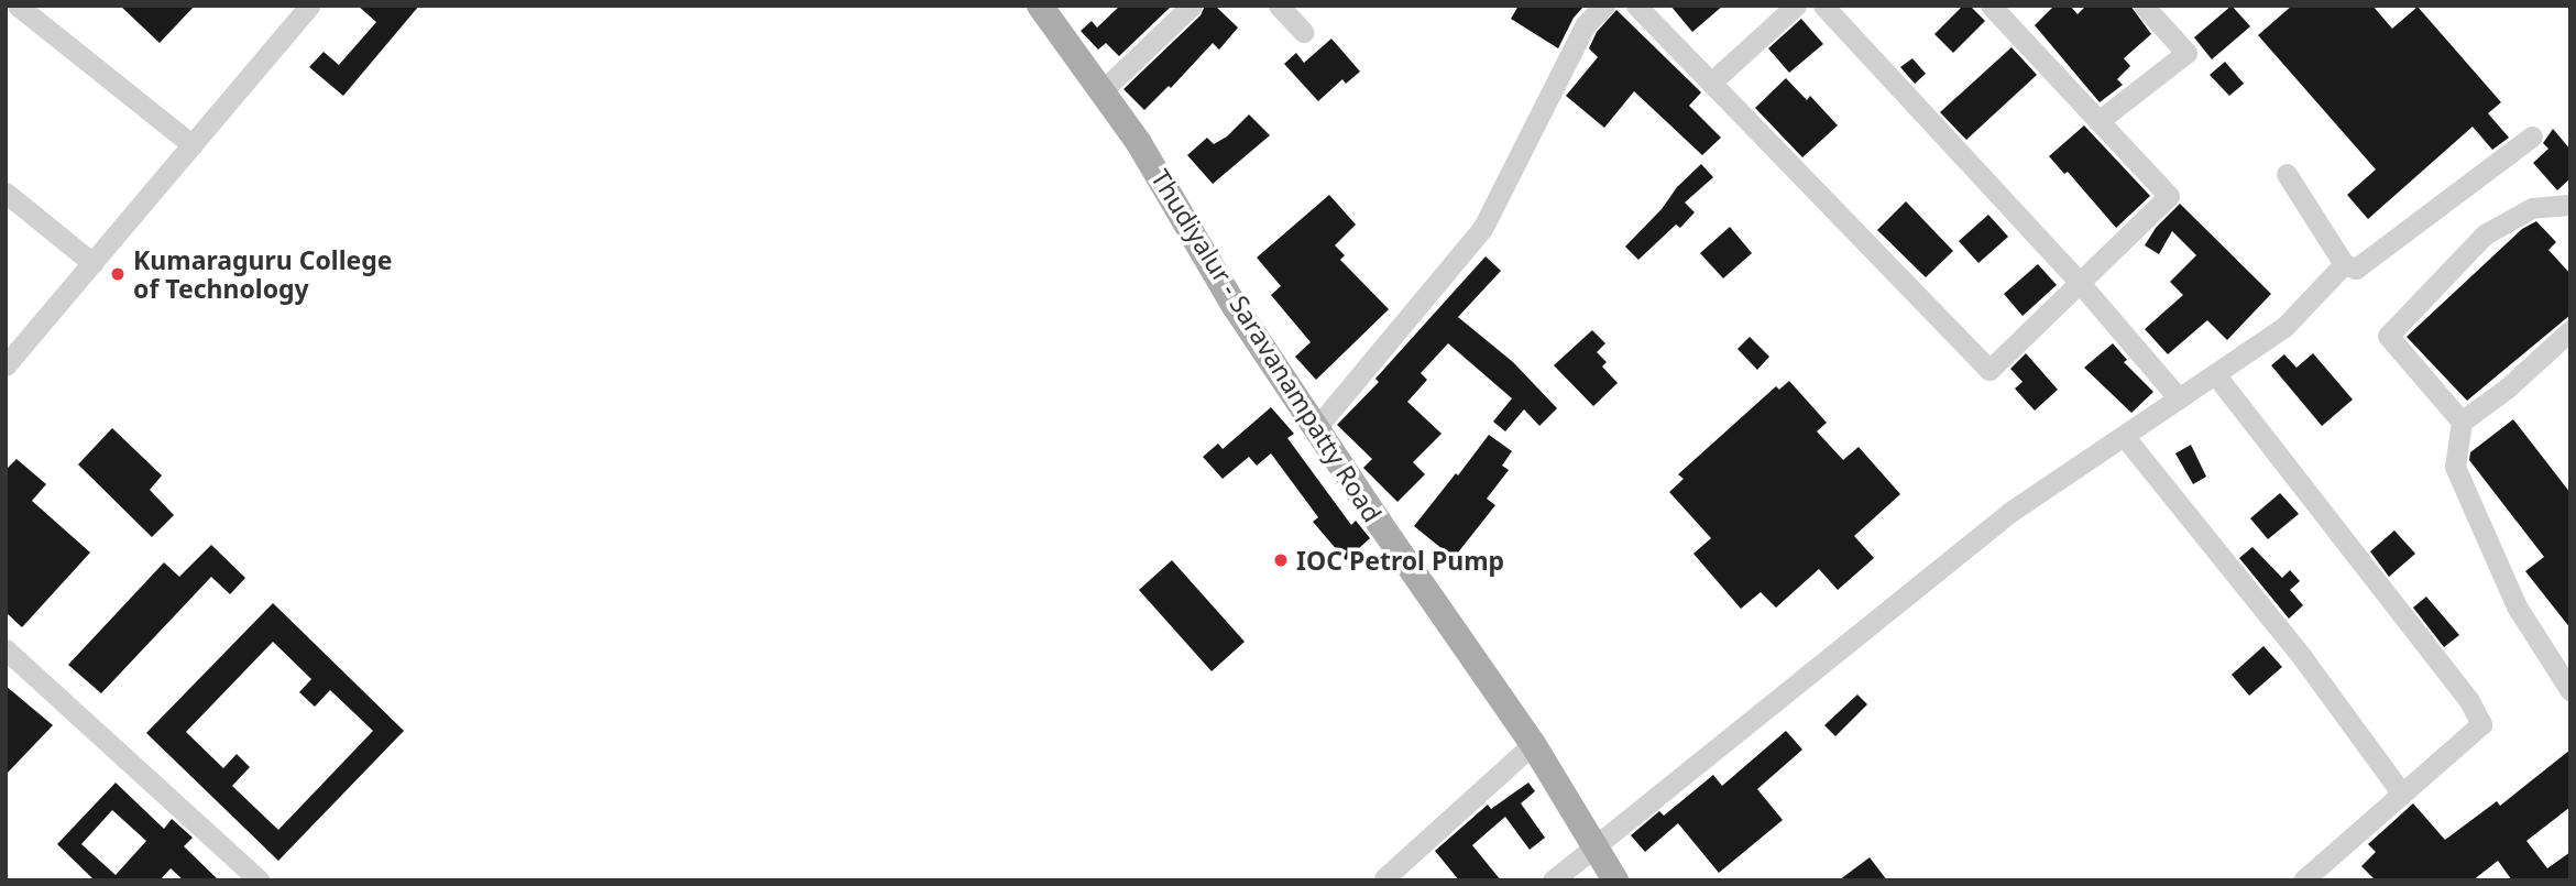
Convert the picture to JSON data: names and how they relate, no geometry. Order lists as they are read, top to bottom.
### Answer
{
  "streets": {
    "main road": ["Thudiyalur - Saravanampatty Road"]
  },
  "places": ["Kumaraguru College of Technology", "IOC Petrol Pump"]
}
